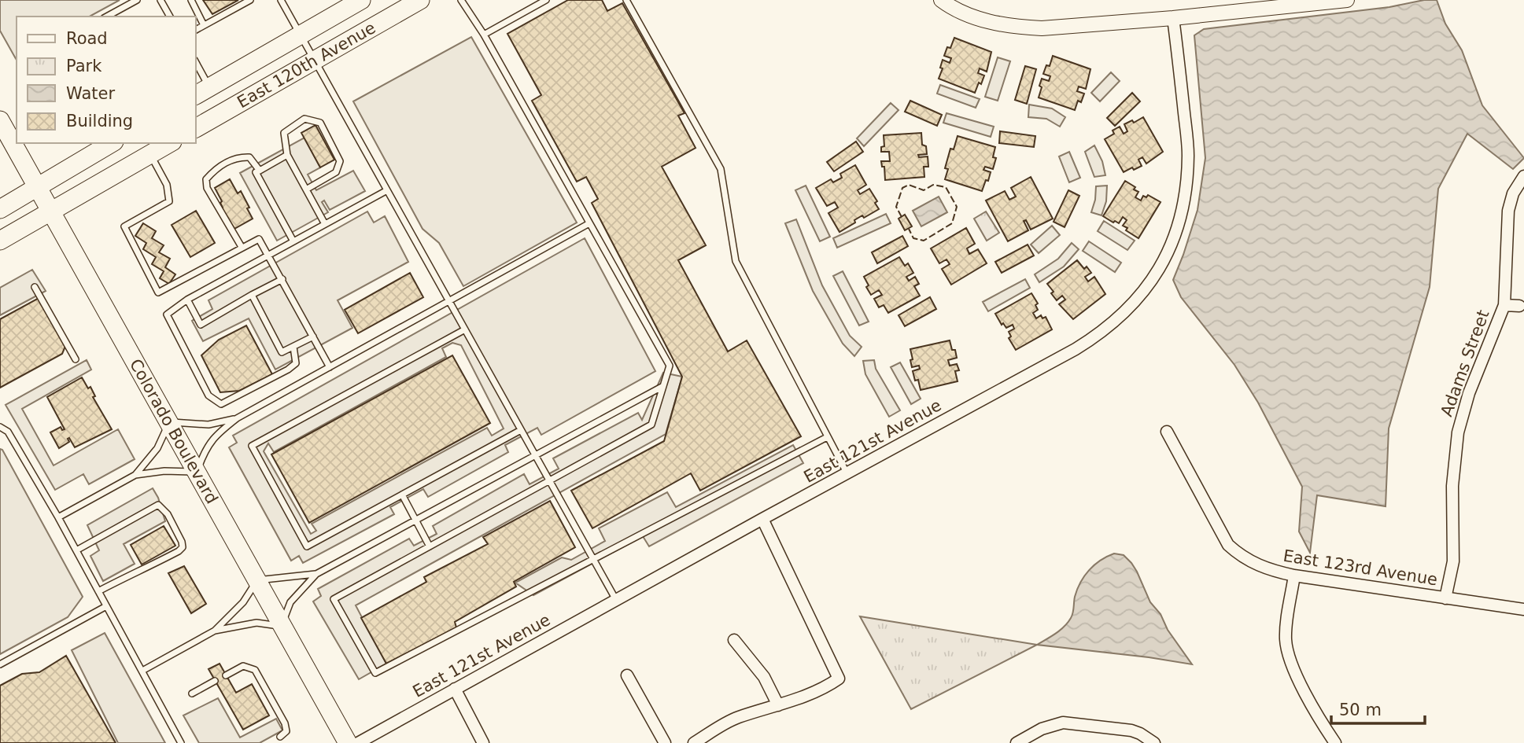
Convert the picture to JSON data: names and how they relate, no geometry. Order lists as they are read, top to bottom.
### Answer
{
  "streets": {
    "main road": ["East 120th Avenue", "Colorado Boulevard"],
    "street": ["Adams Street", "East 121st Avenue", "East 123rd Avenue"]
  },
  "crossings": [
    ["Adams Street", "East 123rd Avenue"]
  ],
  "legend": [
    "Road",
    "Park",
    "Water",
    "Building"
  ],
  "scale_bar": "50 m"
}
